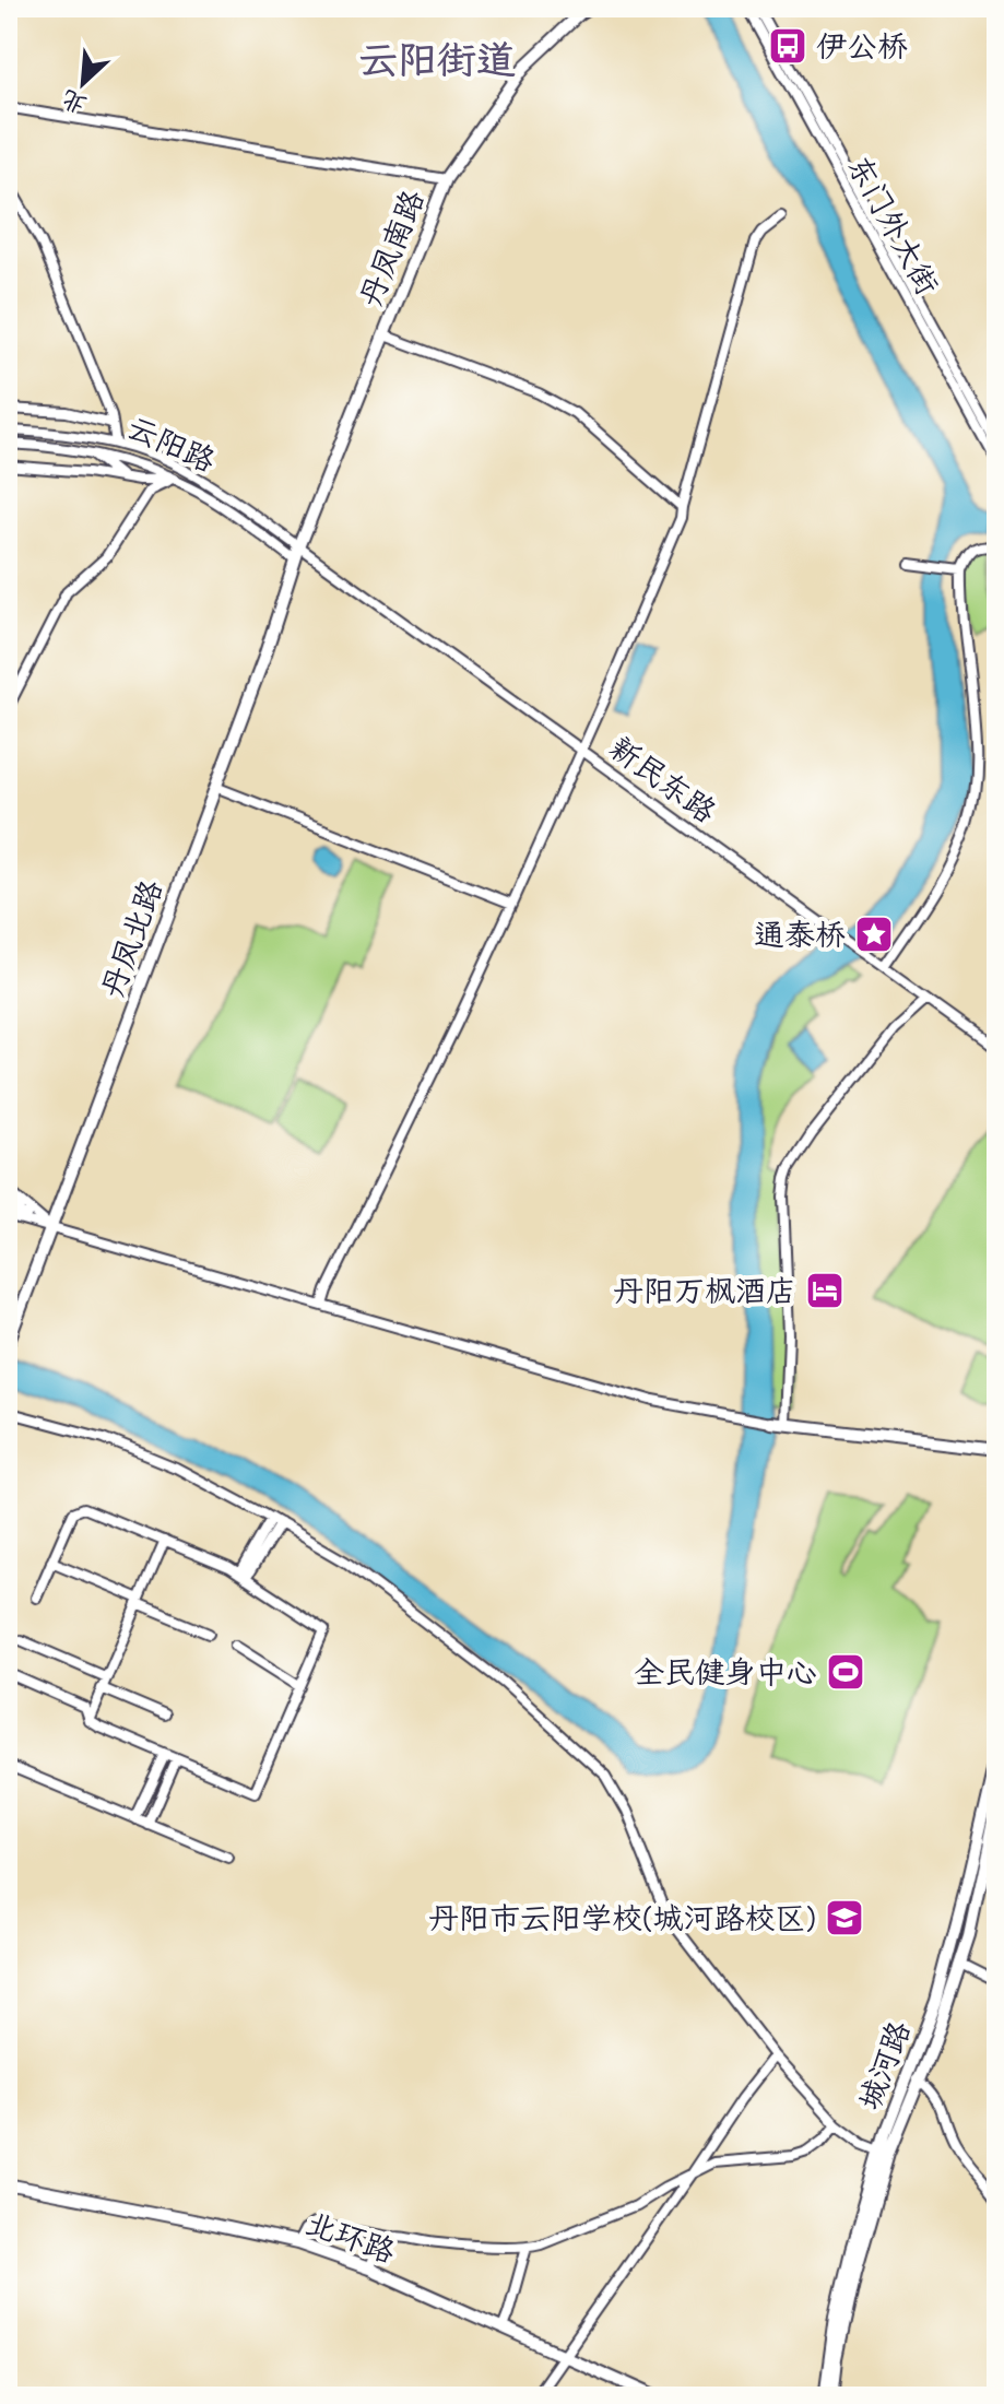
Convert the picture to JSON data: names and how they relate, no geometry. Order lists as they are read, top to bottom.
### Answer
{
  "streets": {
    "main road": [
      "丹凤南路",
      "丹凤北路",
      "城河路",
      "北环路"
    ],
    "street": ["东门外大街", "云阳路", "新民东路"]
  },
  "crossings": [
    ["丹凤南路", "云阳路"],
    ["丹凤南路", "新民东路"],
    ["丹凤南路", "丹凤北路"],
    ["云阳路", "新民东路"],
    ["云阳路", "丹凤北路"],
    ["新民东路", "丹凤北路"]
  ],
  "districts": ["云阳街道"],
  "places": {
    "bus stop": ["伊公桥"],
    "place": ["通泰桥"],
    "hotel": ["丹阳万枫酒店"],
    "sports": ["全民健身中心"],
    "school or university": ["丹阳市云阳学校(城河路校区)"]
  },
  "north": "bottom left"
}
